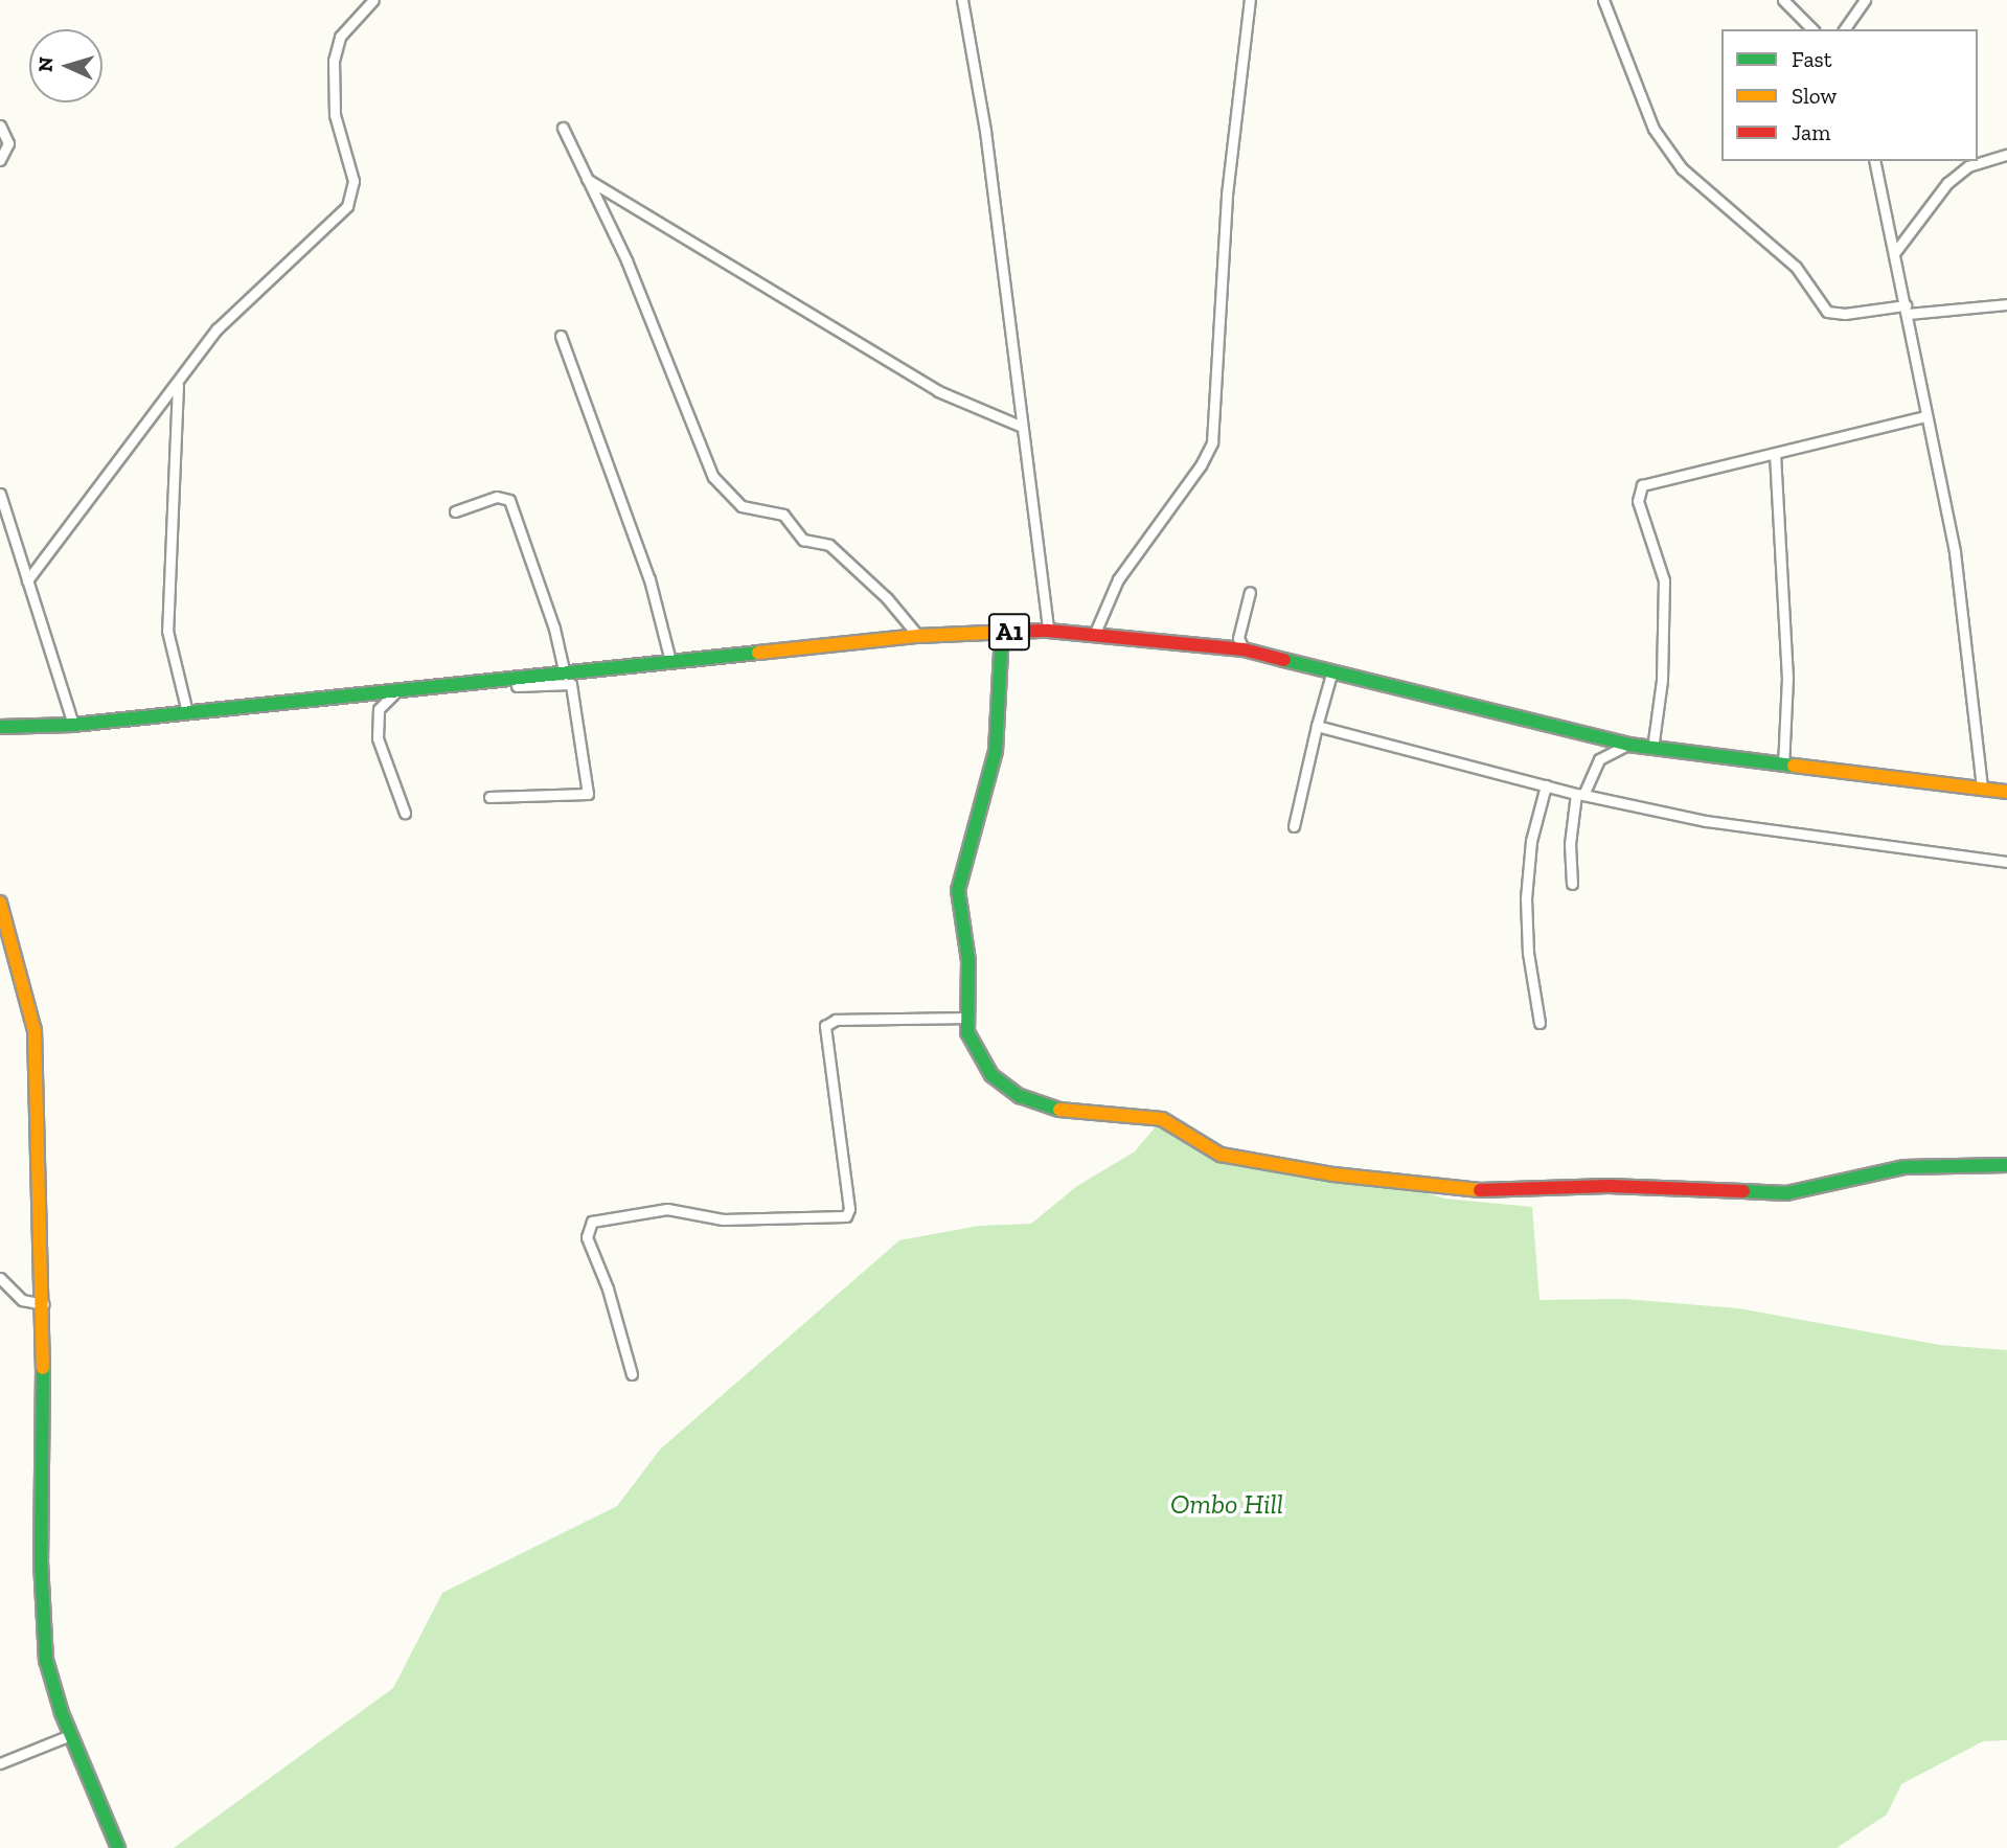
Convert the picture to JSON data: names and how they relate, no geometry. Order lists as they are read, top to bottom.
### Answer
{
  "streets": {
    "main road": ["A1"]
  },
  "parks": ["Ombo Hill"],
  "legend": ["Fast", "Slow", "Jam"],
  "north": "left"
}
